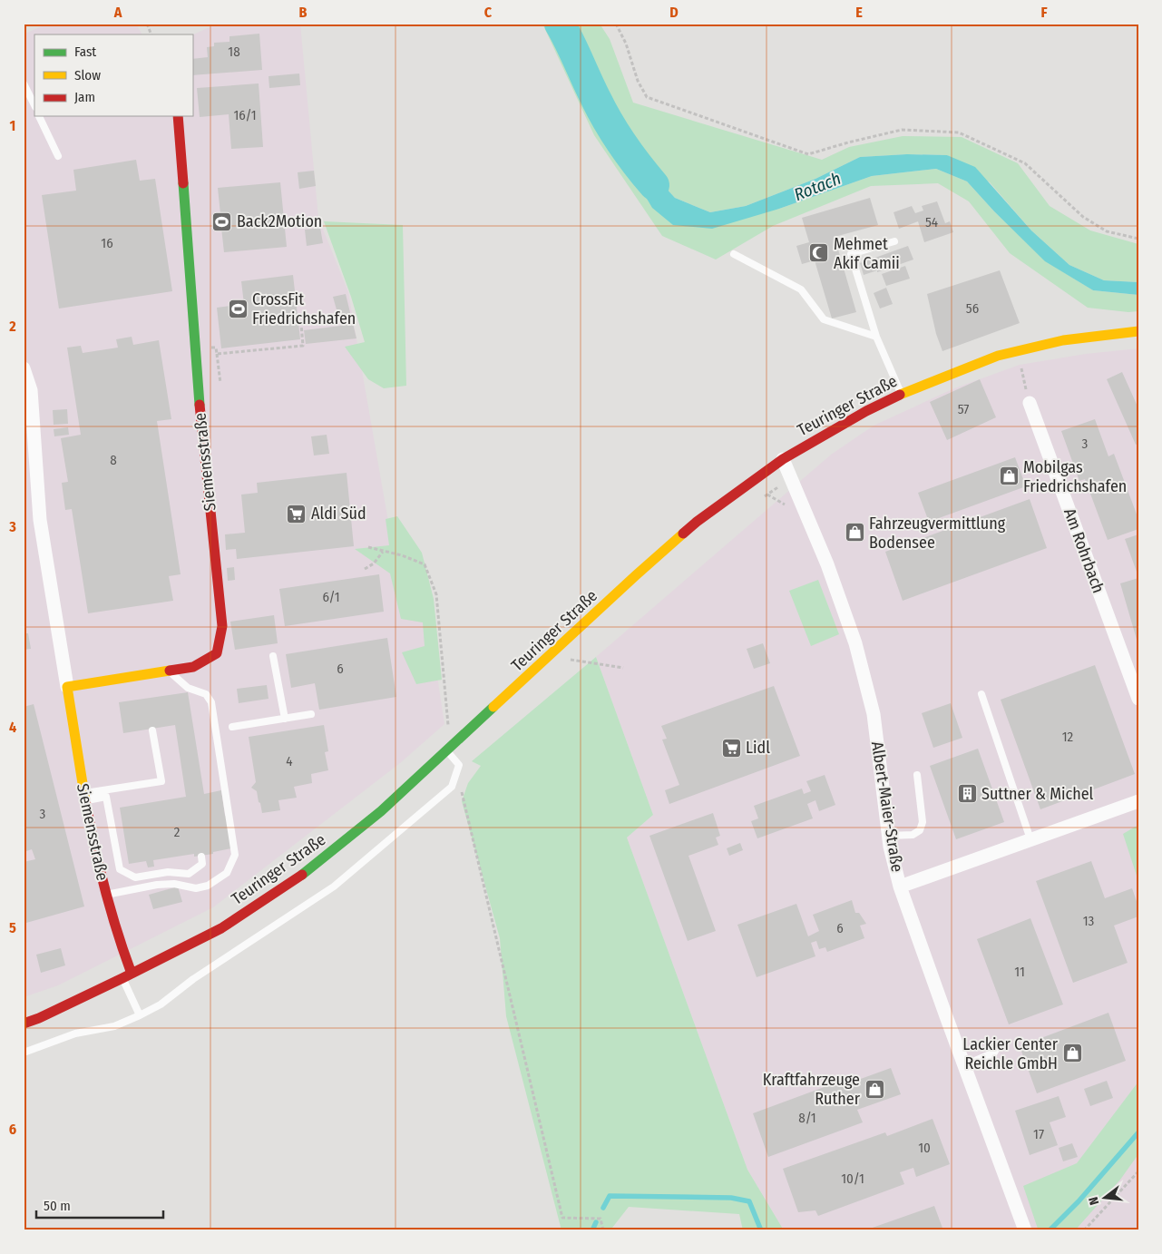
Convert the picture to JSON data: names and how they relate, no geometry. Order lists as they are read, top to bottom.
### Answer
{
  "streets": {
    "street": [
      "Teuringer Straße",
      "Siemensstraße",
      "Am Rohrbach",
      "Albert-Maier-Straße"
    ]
  },
  "crossings": [
    ["Teuringer Straße", "Siemensstraße"],
    ["Teuringer Straße", "Albert-Maier-Straße"]
  ],
  "water": ["Rotach"],
  "places": {
    "sports": ["Back2Motion", "CrossFit Friedrichshafen"],
    "mosque": ["Mehmet Akif Camii"],
    "shop": [
      "Mobilgas Friedrichshafen",
      "Fahrzeugvermittlung Bodensee",
      "Lackier Center Reichle GmbH",
      "Kraftfahrzeuge Ruther"
    ],
    "supermarket": ["Aldi Süd", "Lidl"],
    "building": ["Suttner & Michel"]
  },
  "house_numbers": [
    "18",
    "16/1",
    "54",
    "16",
    "56",
    "57",
    "3",
    "8",
    "6/1",
    "6",
    "12",
    "4",
    "3",
    "2",
    "13",
    "6",
    "11",
    "8/1",
    "17",
    "10",
    "10/1"
  ],
  "legend": ["Fast", "Slow", "Jam"],
  "scale_bar": "50 m",
  "north": "left",
  "grid": {
    "columns": [
      "A",
      "B",
      "C",
      "D",
      "E",
      "F"
    ],
    "rows": [
      "1",
      "2",
      "3",
      "4",
      "5",
      "6"
    ]
  }
}
